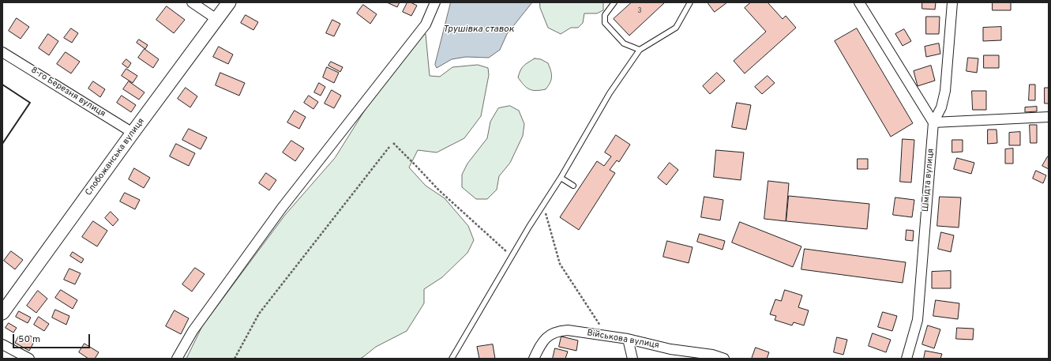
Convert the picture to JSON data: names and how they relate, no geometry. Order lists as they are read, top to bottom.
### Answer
{
  "streets": {
    "street": [
      "8-го Березня вулиця",
      "Слобожанська вулиця",
      "Шмідта вулиця",
      "Військова вулиця"
    ]
  },
  "crossings": [
    ["8-го Березня вулиця", "Слобожанська вулиця"]
  ],
  "water": ["Трушівка ставок"],
  "house_numbers": ["3"],
  "scale_bar": "50 m"
}
